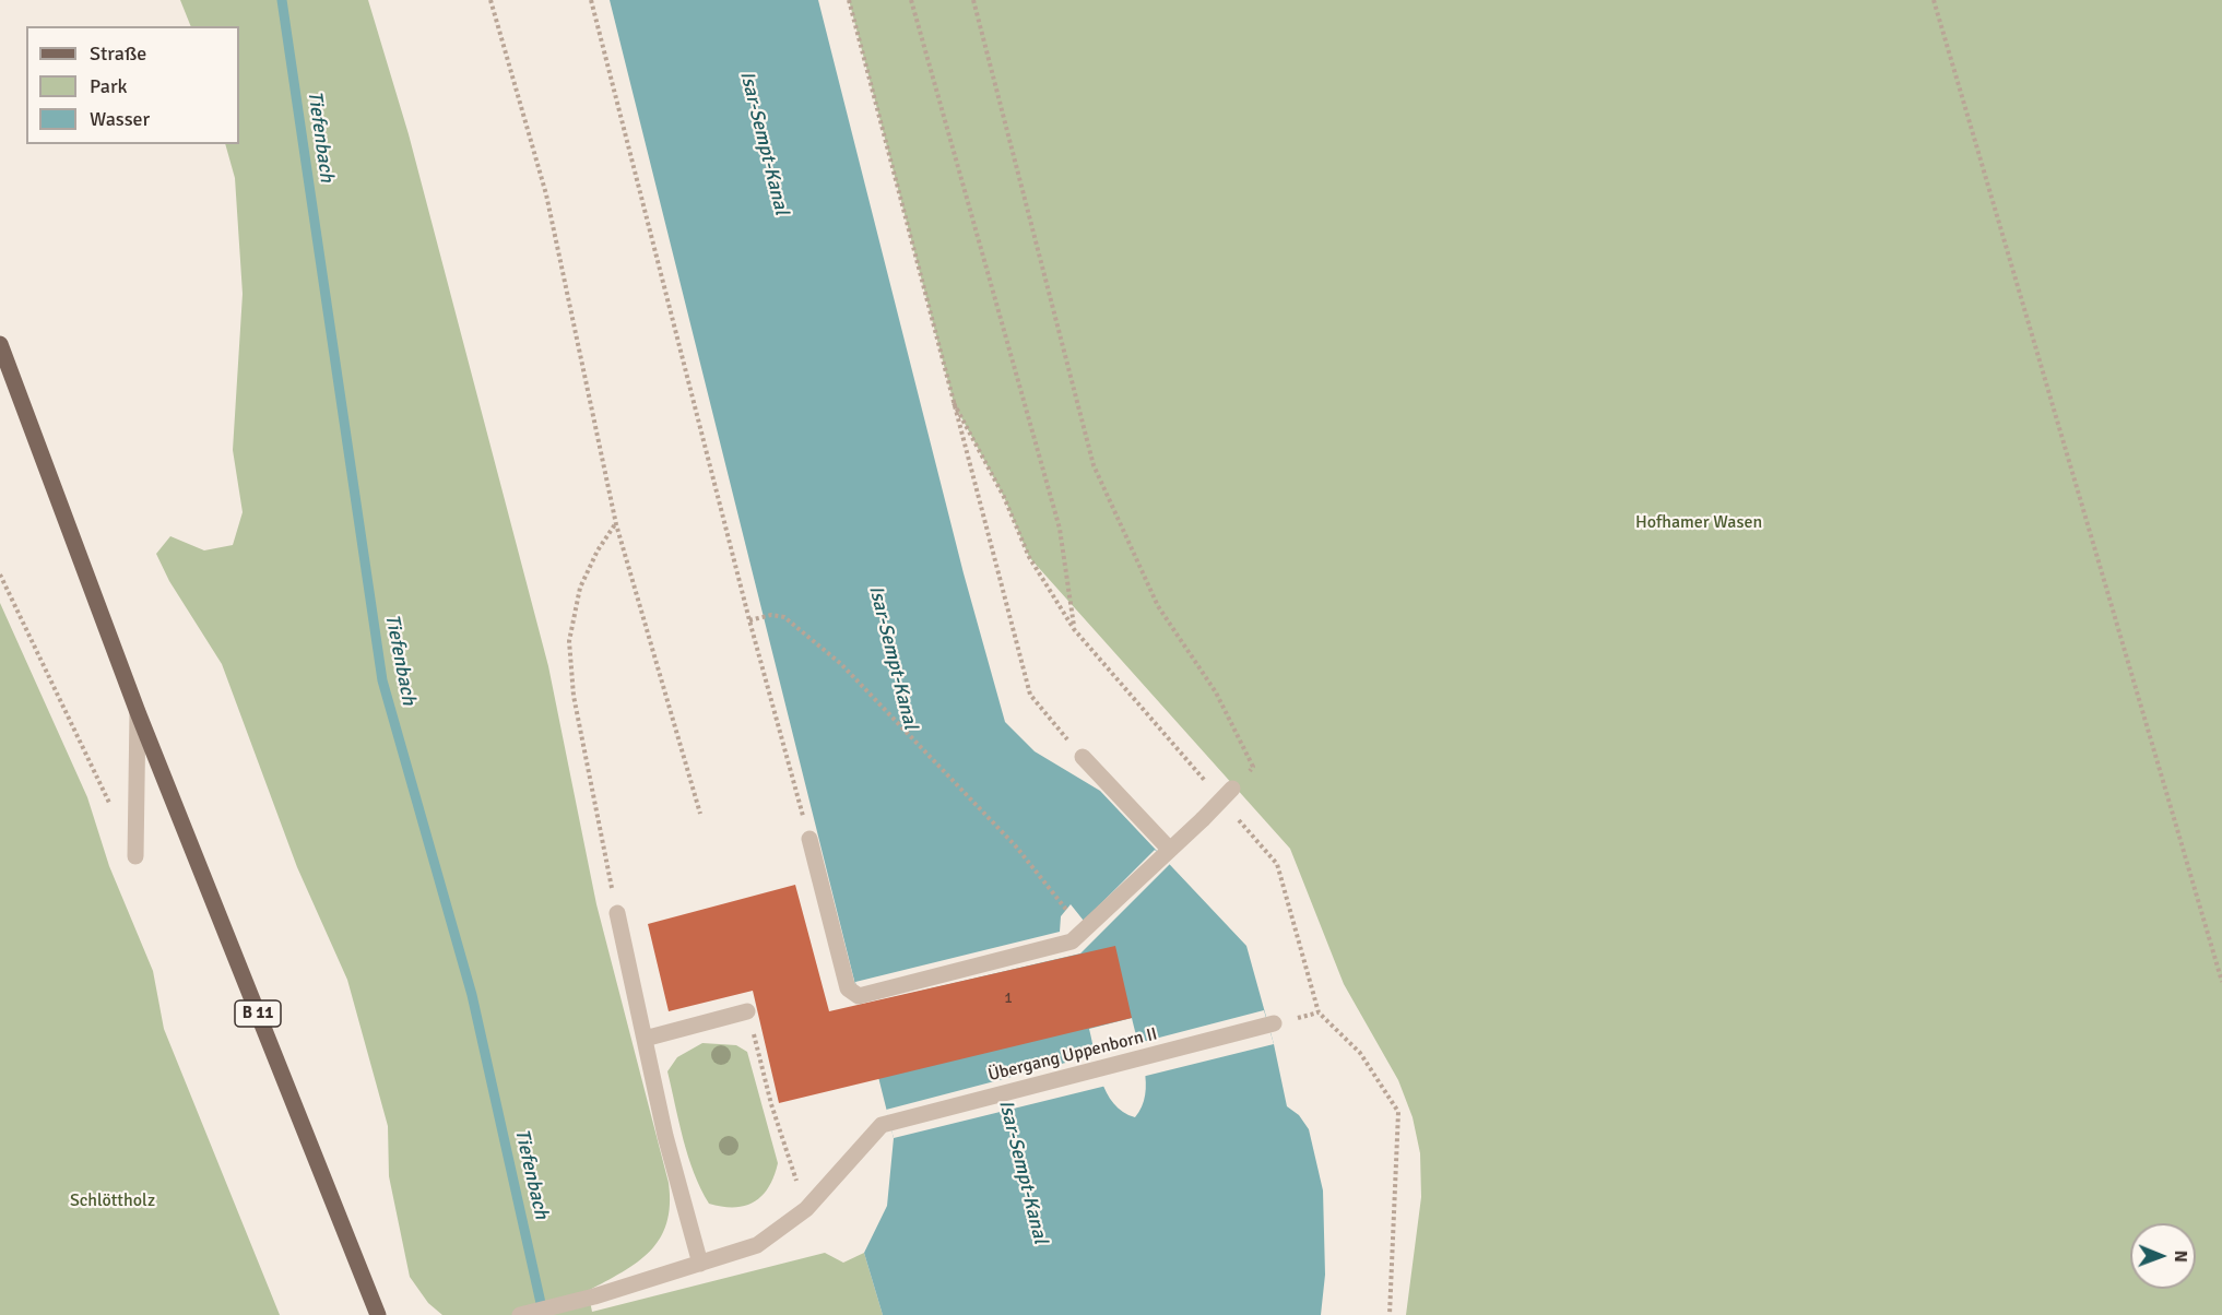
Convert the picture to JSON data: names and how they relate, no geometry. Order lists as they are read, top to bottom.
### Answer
{
  "streets": {
    "main road": ["B 11"],
    "lane": ["Übergang Uppenborn II"]
  },
  "water": ["Tiefenbach", "Isar-Sempt-Kanal"],
  "parks": ["Hofhamer Wasen", "Schlöttholz"],
  "house_numbers": ["1"],
  "legend": ["Straße", "Park", "Wasser"],
  "north": "right"
}
